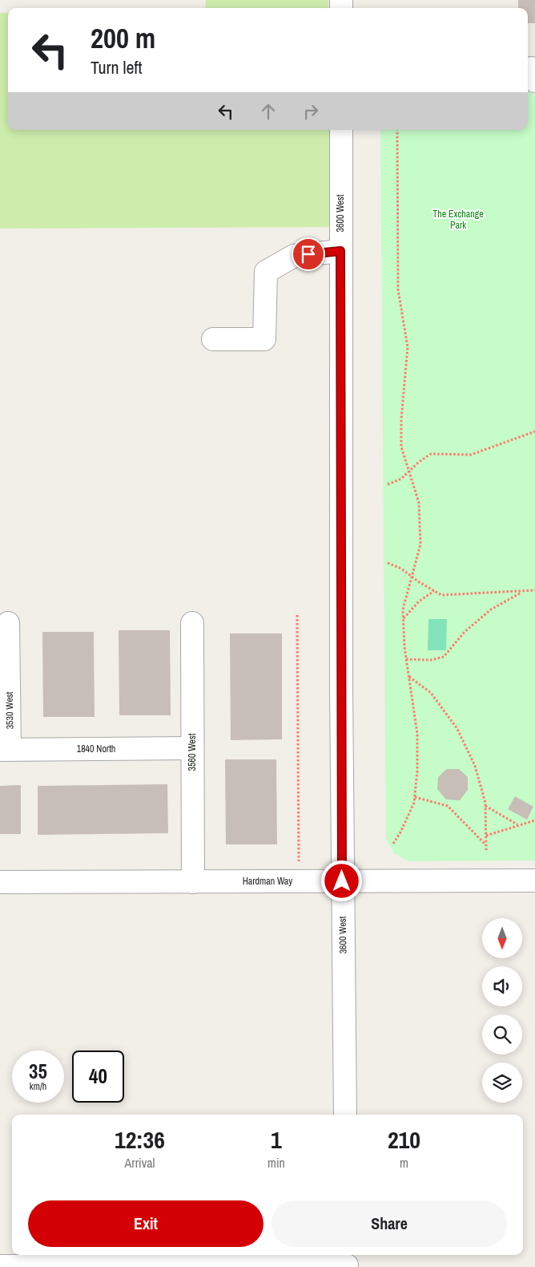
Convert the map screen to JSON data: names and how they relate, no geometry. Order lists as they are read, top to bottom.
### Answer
{
  "streets": {
    "street": [
      "3600 West",
      "3530 West",
      "1840 North",
      "3560 West",
      "Hardman Way"
    ]
  },
  "crossings": [
    ["3600 West", "Hardman Way"],
    ["3530 West", "1840 North"],
    ["1840 North", "3560 West"],
    ["3560 West", "Hardman Way"]
  ],
  "parks": ["The Exchange Park"],
  "north": "bottom",
  "page": {
    "turn": ["200 m", "Turn left"],
    "speed": "35 km/h",
    "limit": "40",
    "eta": [
      "12:36",
      "Arrival",
      "1",
      "min",
      "210",
      "m"
    ],
    "buttons": ["Exit", "Share"]
  }
}
